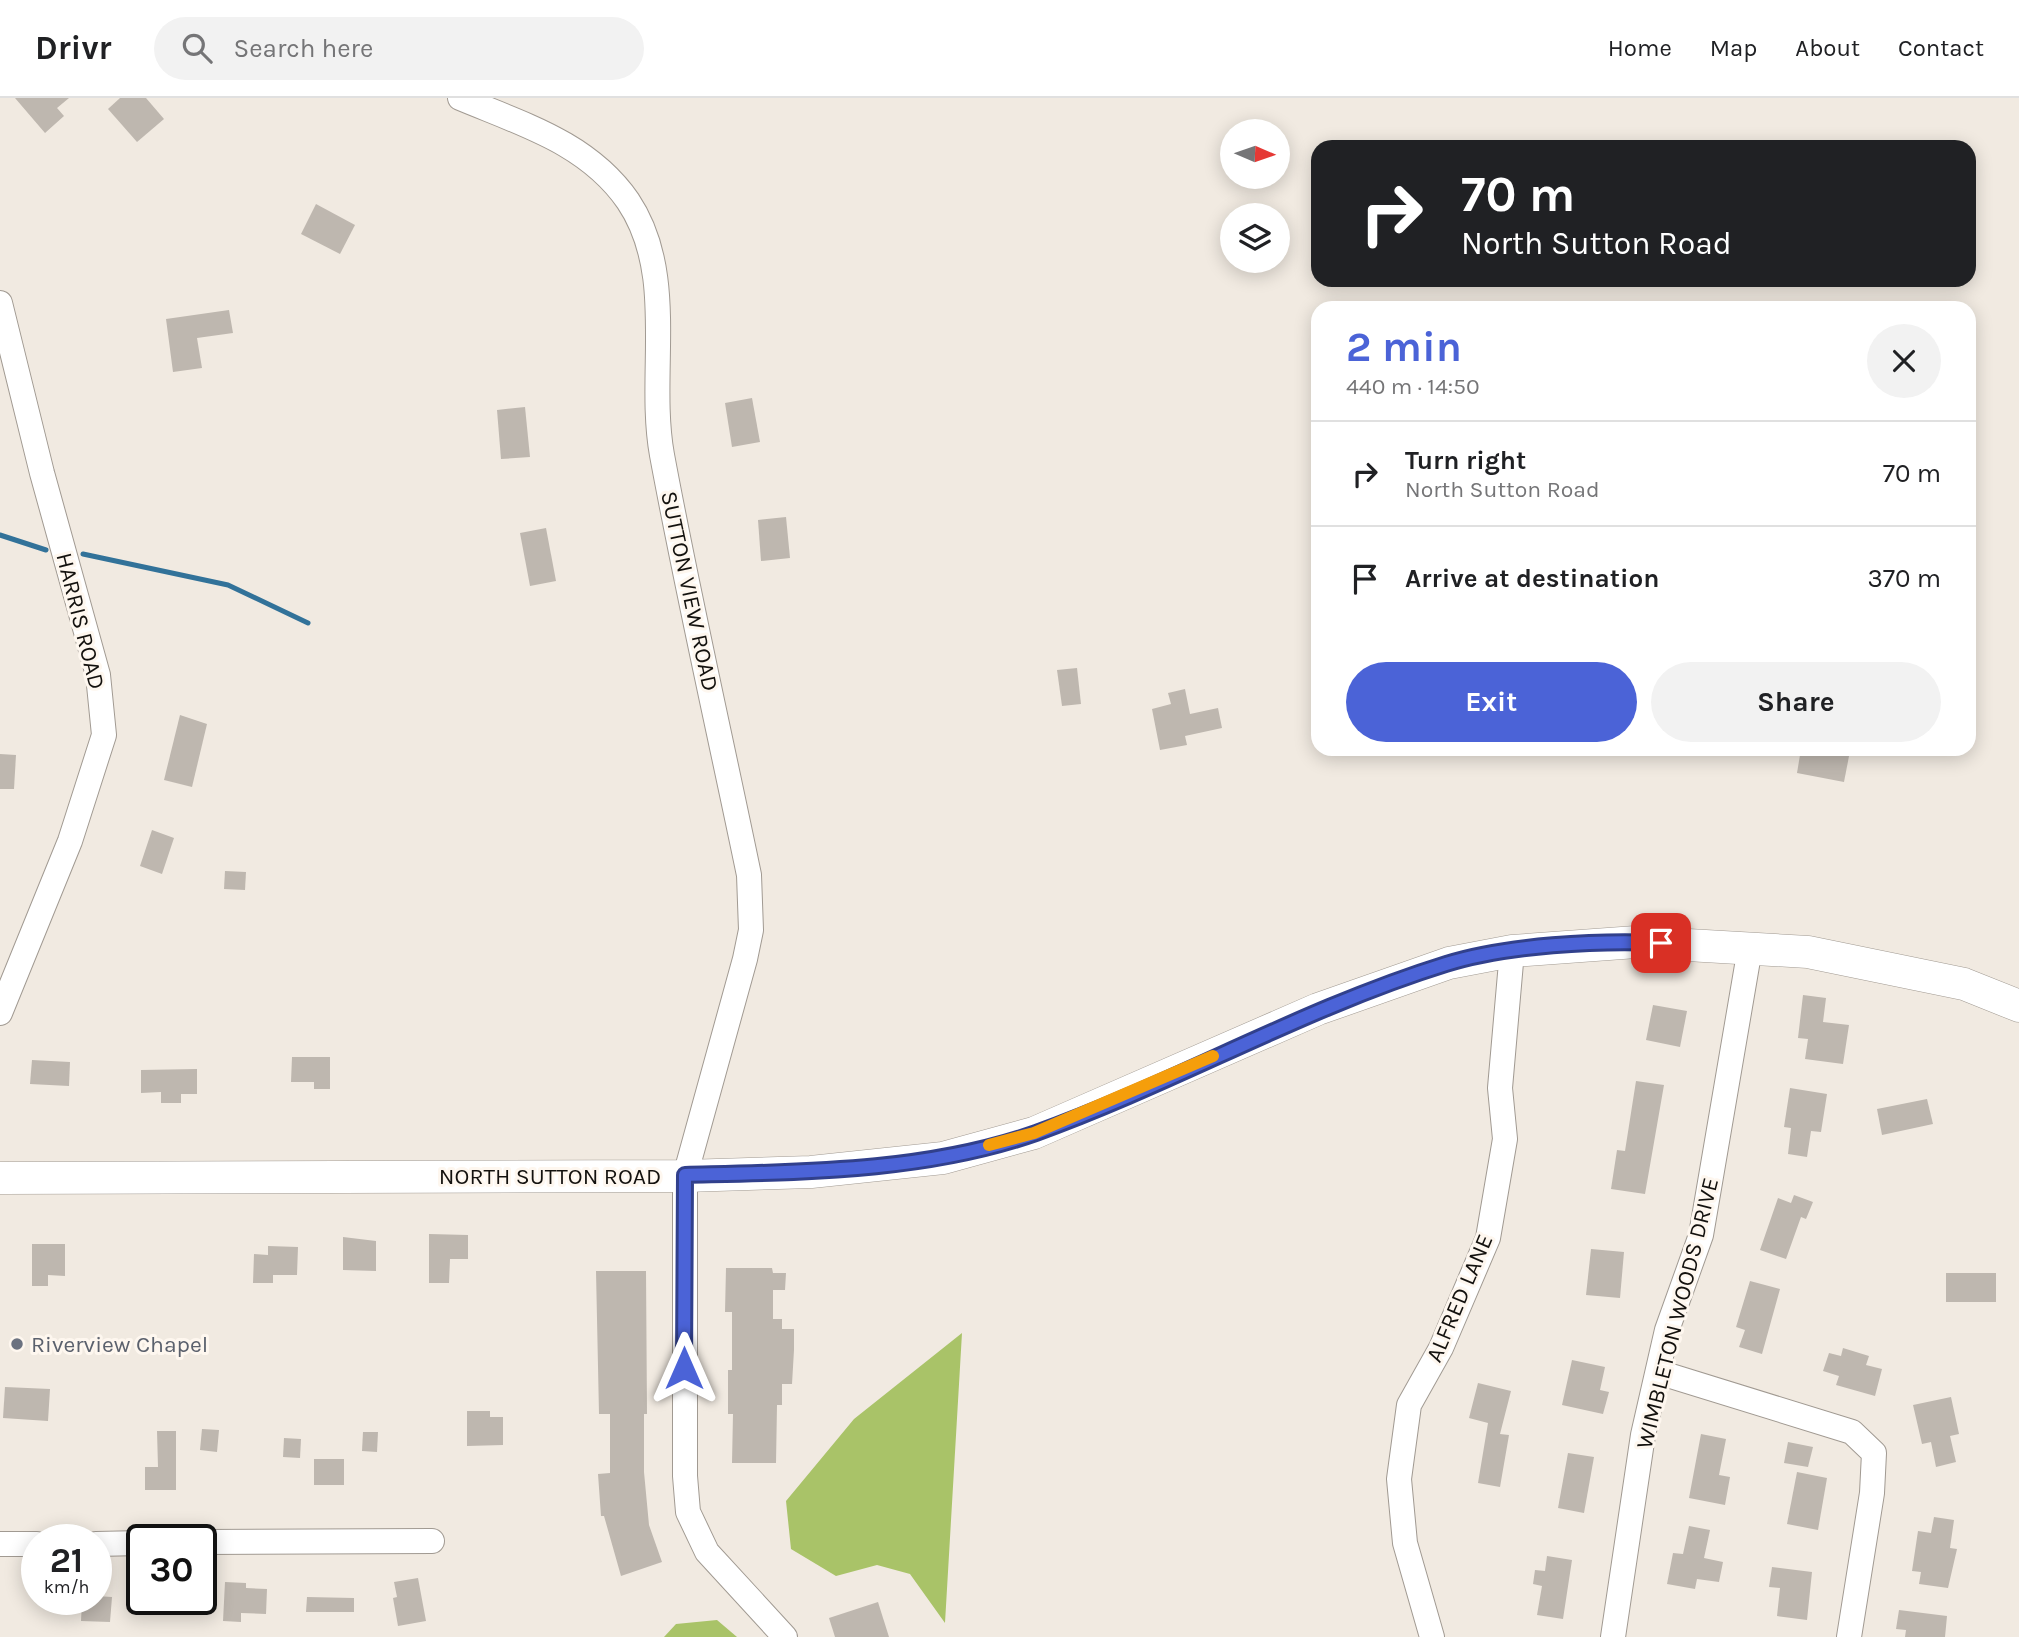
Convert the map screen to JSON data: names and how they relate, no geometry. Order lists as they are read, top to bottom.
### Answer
{
  "streets": {
    "main road": ["NORTH SUTTON ROAD"],
    "street": [
      "SUTTON VIEW ROAD",
      "HARRIS ROAD",
      "ALFRED LANE",
      "WIMBLETON WOODS DRIVE"
    ]
  },
  "crossings": [
    ["SUTTON VIEW ROAD", "NORTH SUTTON ROAD"],
    ["NORTH SUTTON ROAD", "ALFRED LANE"],
    ["NORTH SUTTON ROAD", "WIMBLETON WOODS DRIVE"]
  ],
  "places": ["Riverview Chapel"],
  "north": "right",
  "page": {
    "header": "Drivr",
    "search": "Search here",
    "nav": [
      "Home",
      "Map",
      "About",
      "Contact"
    ],
    "turn": ["70 m", "North Sutton Road"],
    "heading": ["2 min", "440 m · 14:50"],
    "list": [
      {
        "name": "Turn right",
        "note": "North Sutton Road",
        "value": "70 m"
      },
      {
        "name": "Arrive at destination",
        "value": "370 m"
      }
    ],
    "buttons": ["Exit", "Share"],
    "speed": "21 km/h",
    "limit": "30"
  }
}
